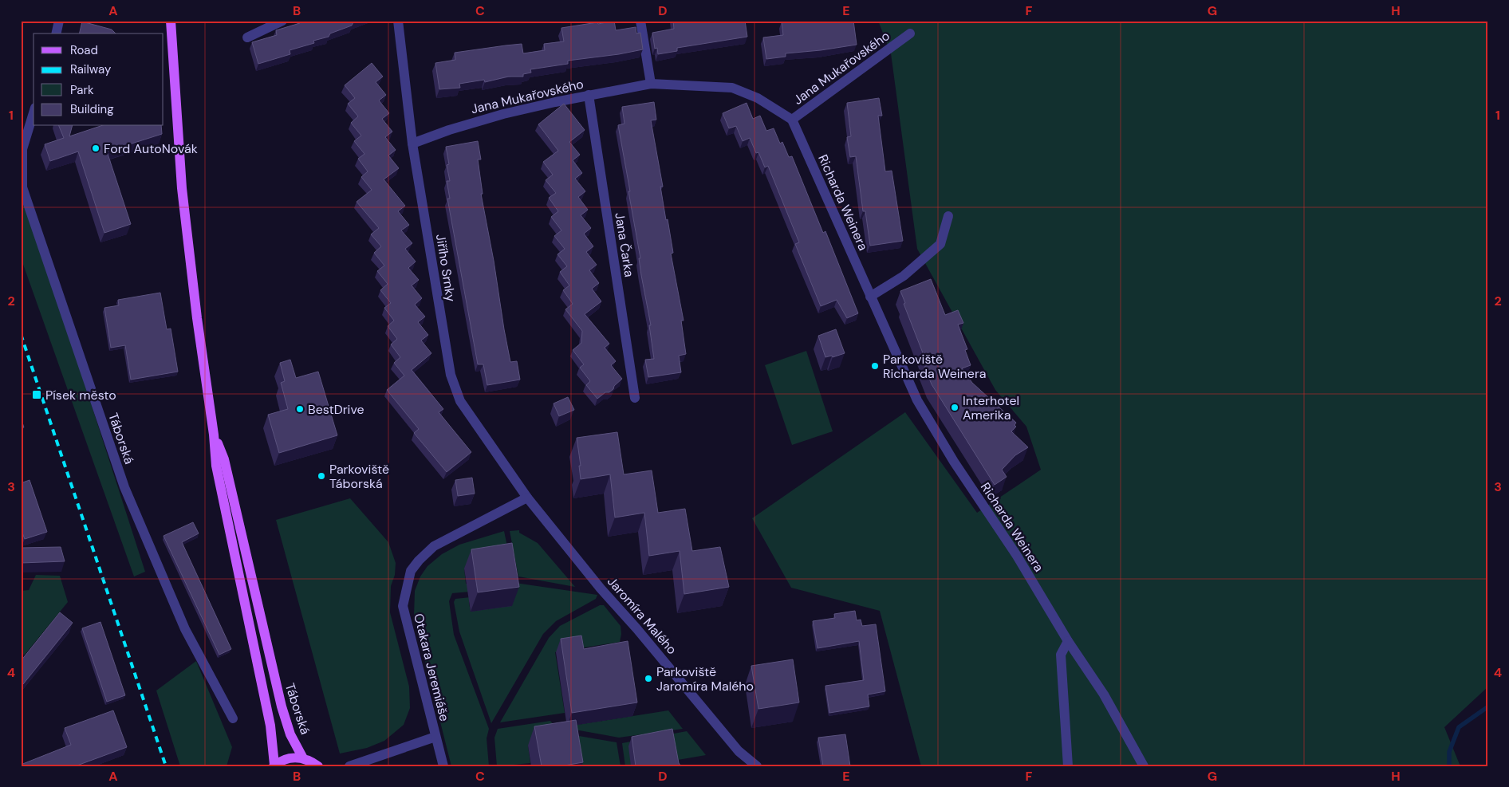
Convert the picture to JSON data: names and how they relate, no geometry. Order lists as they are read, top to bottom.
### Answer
{
  "streets": {
    "main road": ["Táborská"],
    "street": [
      "Jana Mukařovského",
      "Richarda Weinera",
      "Jana Čarka",
      "Jiřího Srnky",
      "Jaromíra Malého",
      "Otakara Jeremiáše"
    ]
  },
  "crossings": [
    ["Jana Mukařovského", "Richarda Weinera"],
    ["Jana Mukařovského", "Jana Čarka"],
    ["Jana Mukařovského", "Jiřího Srnky"],
    ["Jiřího Srnky", "Jaromíra Malého"],
    ["Jiřího Srnky", "Otakara Jeremiáše"],
    ["Jaromíra Malého", "Otakara Jeremiáše"]
  ],
  "places": {
    "other": [
      "Ford AutoNovák",
      "Parkoviště Richarda Weinera",
      "Interhotel Amerika",
      "BestDrive",
      "Parkoviště Táborská",
      "Parkoviště Jaromíra Malého"
    ],
    "transit": ["Písek město"]
  },
  "legend": [
    "Road",
    "Railway",
    "Park",
    "Building"
  ],
  "grid": {
    "columns": [
      "A",
      "B",
      "C",
      "D",
      "E",
      "F",
      "G",
      "H"
    ],
    "rows": [
      "1",
      "2",
      "3",
      "4"
    ]
  }
}
